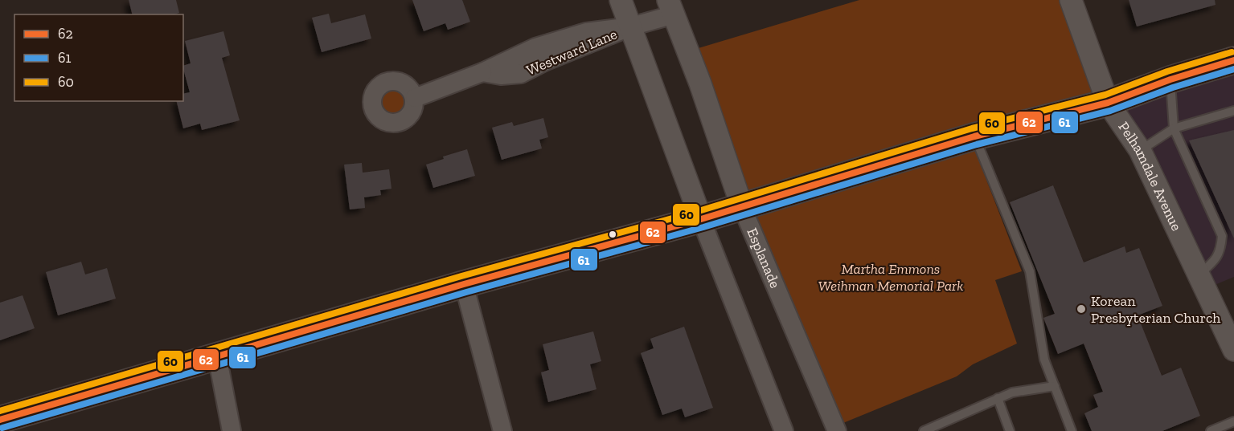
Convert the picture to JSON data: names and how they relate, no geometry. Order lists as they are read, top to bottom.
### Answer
{
  "streets": {
    "street": ["Westward Lane", "Pelhamdale Avenue", "Esplanade"]
  },
  "crossings": [
    ["Westward Lane", "Esplanade"]
  ],
  "parks": ["Martha Emmons Weihman Memorial Park"],
  "places": ["Korean Presbyterian Church"],
  "lines": ["transit line 60", "transit line 62", "transit line 61"],
  "legend": ["62", "61", "60"]
}
